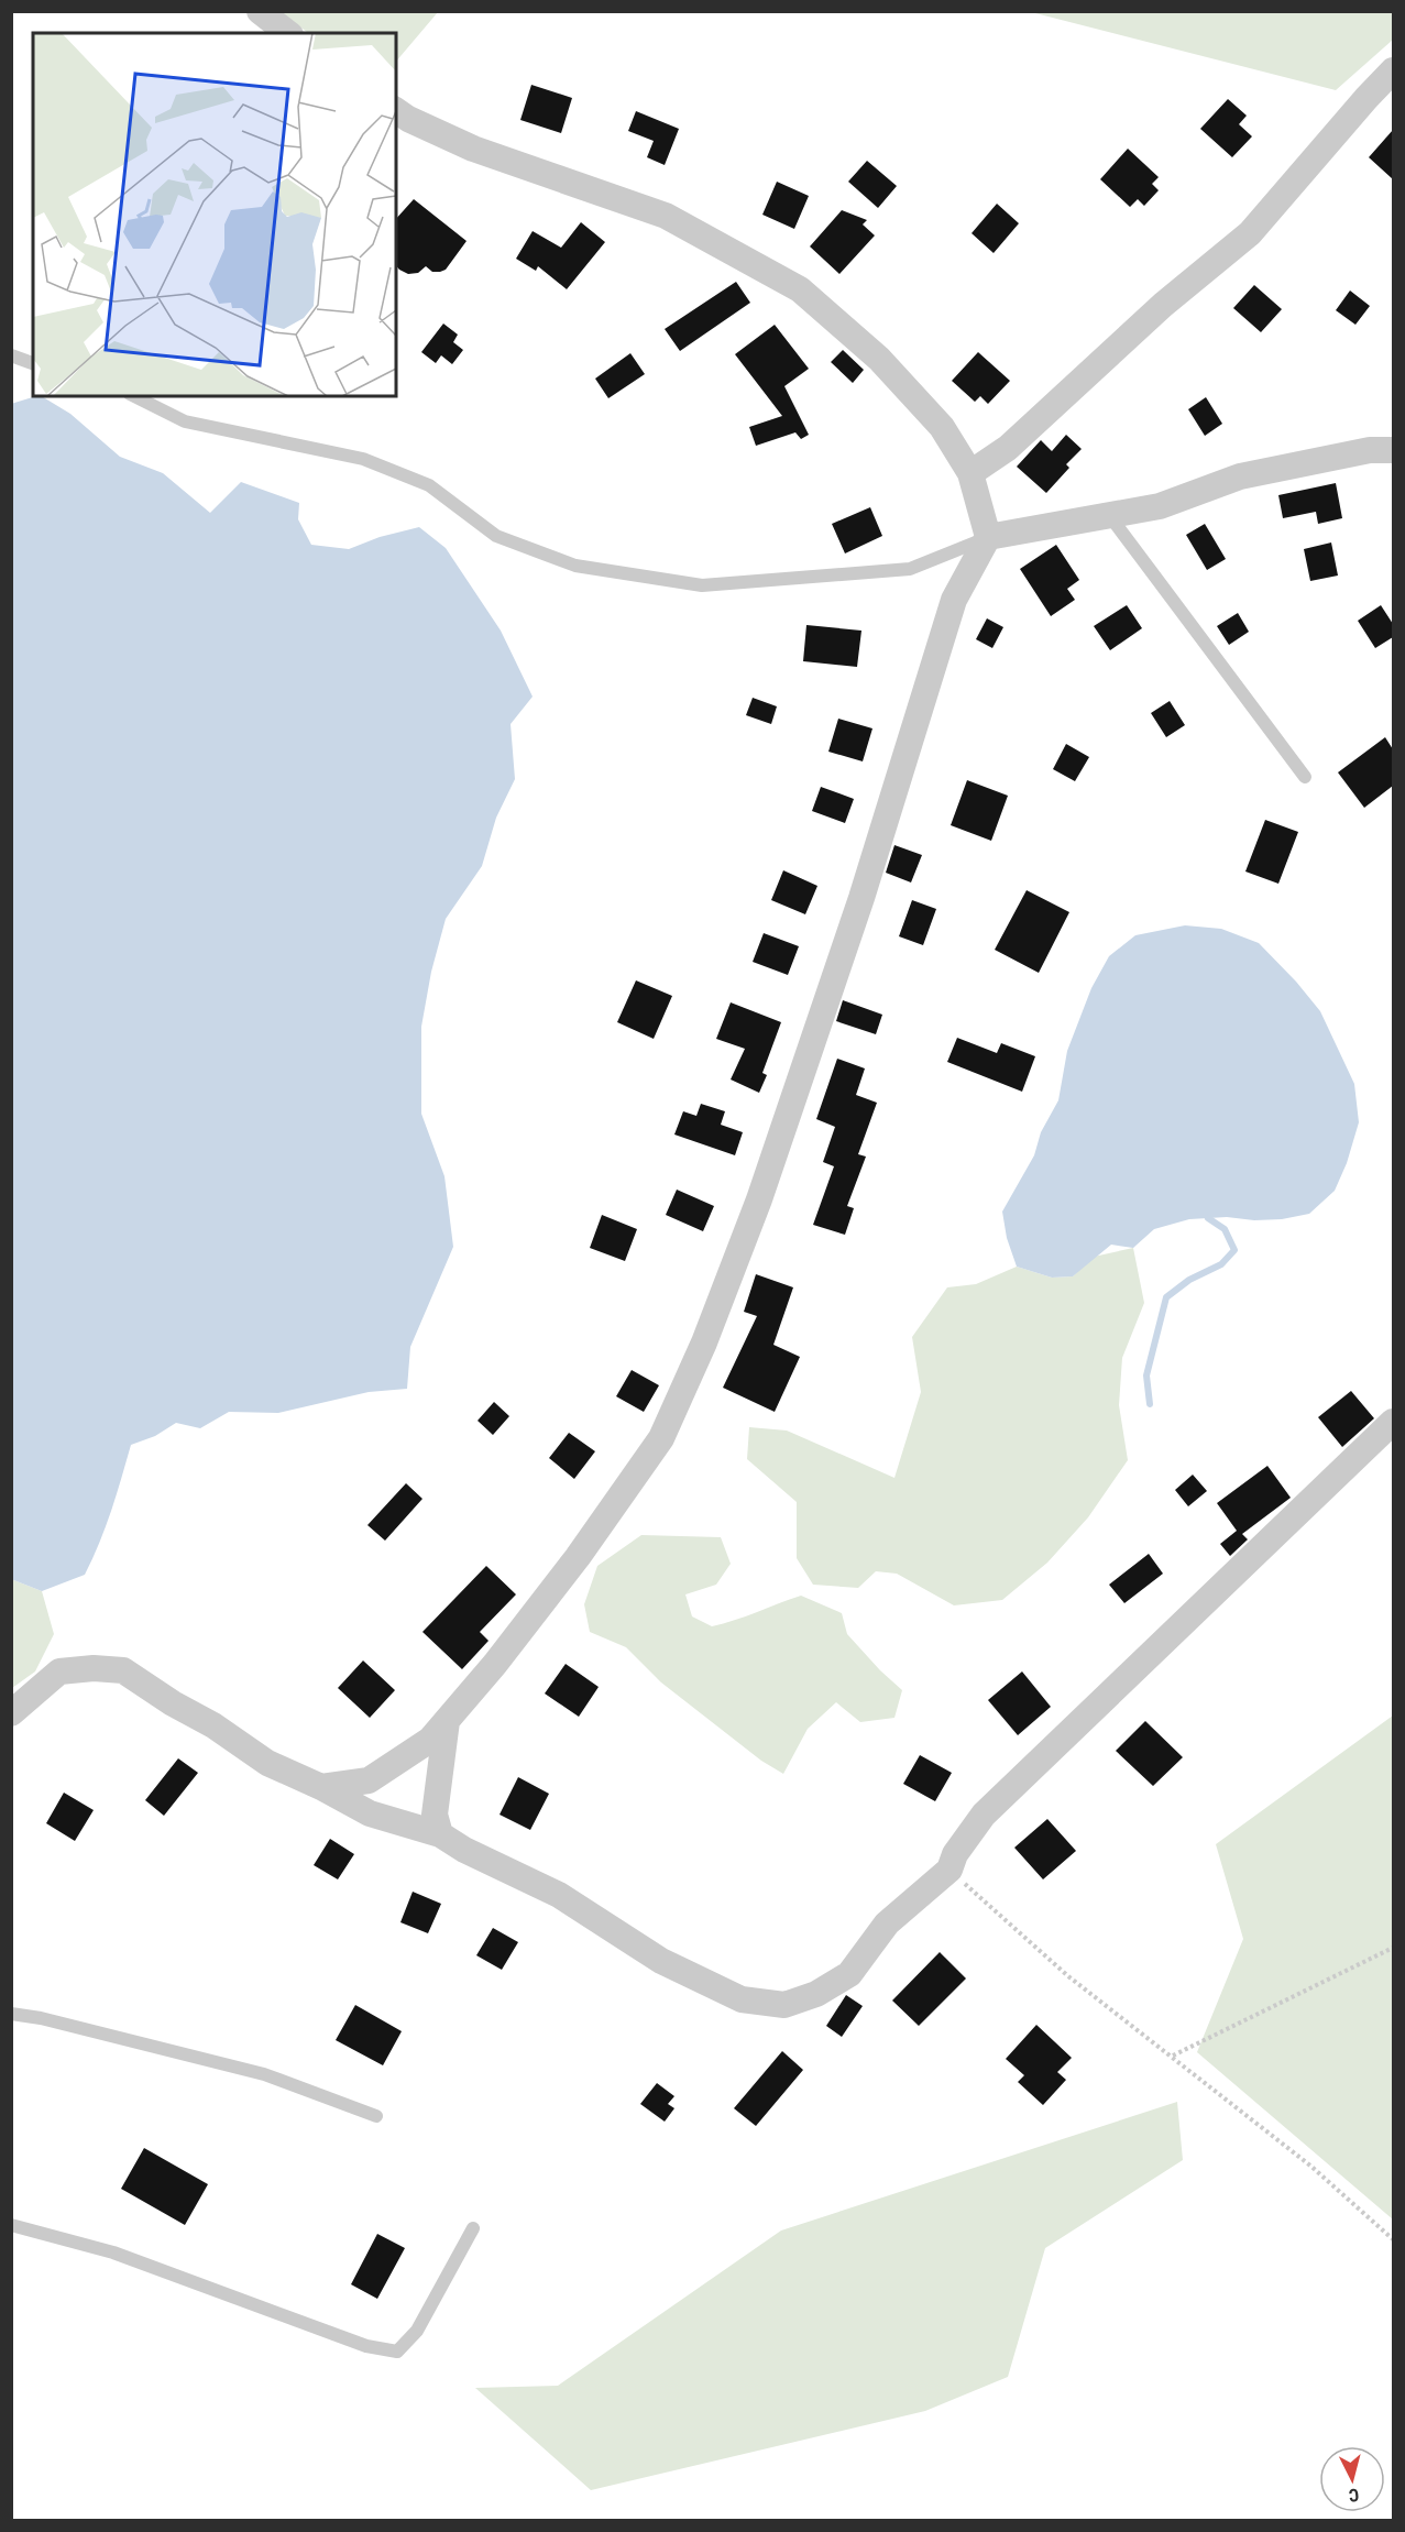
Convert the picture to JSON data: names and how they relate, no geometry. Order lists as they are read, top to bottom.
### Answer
{
  "north": "bottom"
}
